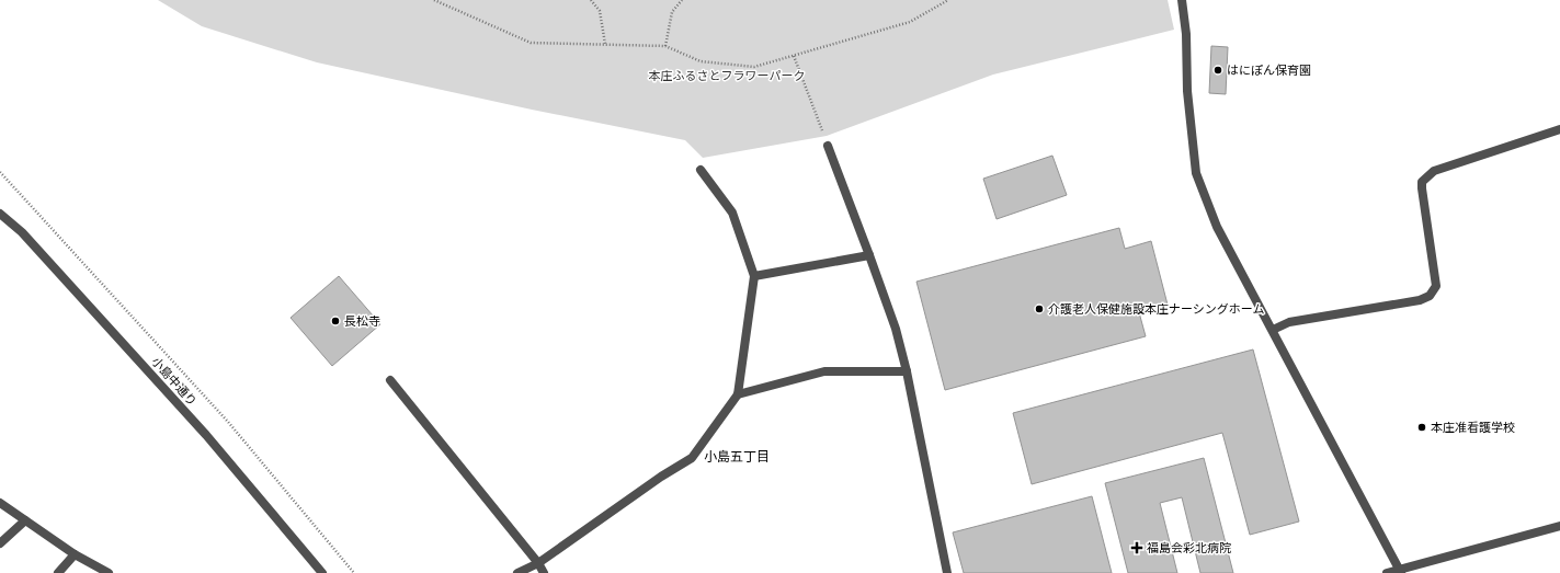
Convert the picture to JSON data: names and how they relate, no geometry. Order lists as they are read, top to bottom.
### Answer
{
  "streets": {
    "street": ["小島中通り"]
  },
  "districts": ["小島五丁目"],
  "parks": ["本庄ふるさとフラワーパーク"],
  "places": {
    "other": [
      "はにぽん保育園",
      "介護老人保健施設本庄ナーシングホーム",
      "長松寺",
      "本庄准看護学校"
    ],
    "health": ["福島会彩北病院"]
  }
}
